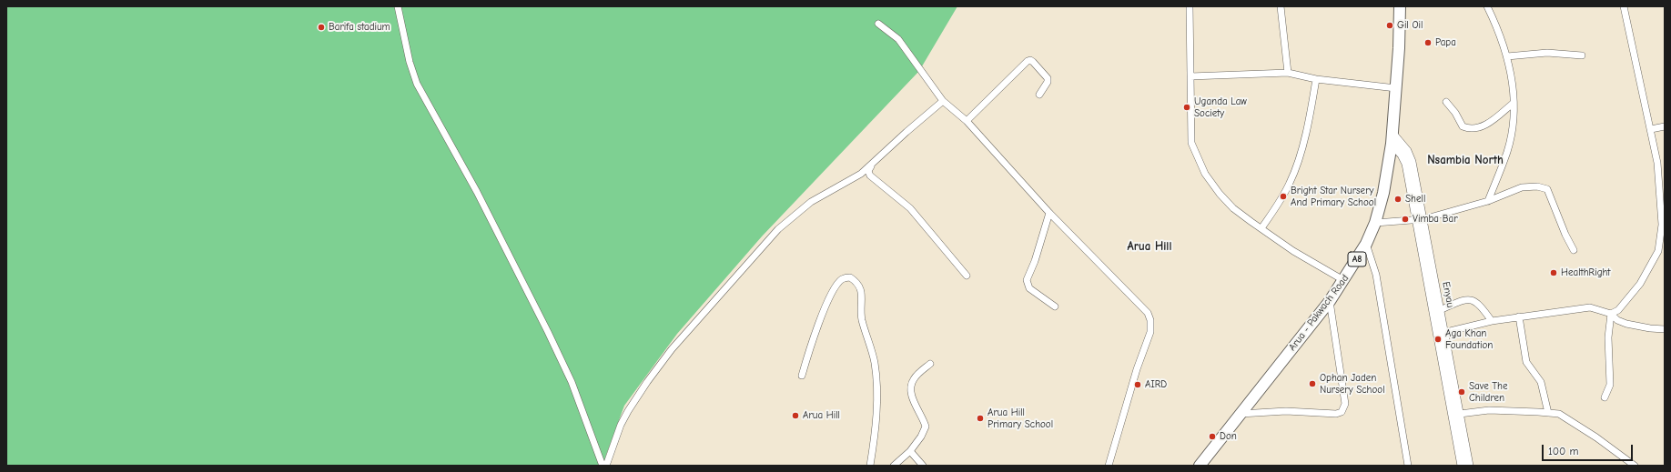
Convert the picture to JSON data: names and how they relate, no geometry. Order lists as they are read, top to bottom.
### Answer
{
  "streets": {
    "main road": ["A8", "Arua - Pakwach Road"],
    "street": ["Enyau"]
  },
  "crossings": [
    ["Enyau", "Arua - Pakwach Road"]
  ],
  "districts": ["Nsambia North", "Arua Hill"],
  "places": [
    "Gil Oil",
    "Barifa stadium",
    "Papa",
    "Uganda Law Society",
    "Bright Star Nursery And Primary School",
    "Shell",
    "Vimba Bar",
    "HealthRight",
    "Aga Khan Foundation",
    "Ophan Jaden Nursery School",
    "AIRD",
    "Save The Children",
    "Arua Hill",
    "Arua Hill Primary School",
    "Don"
  ],
  "scale_bar": "100 m"
}
